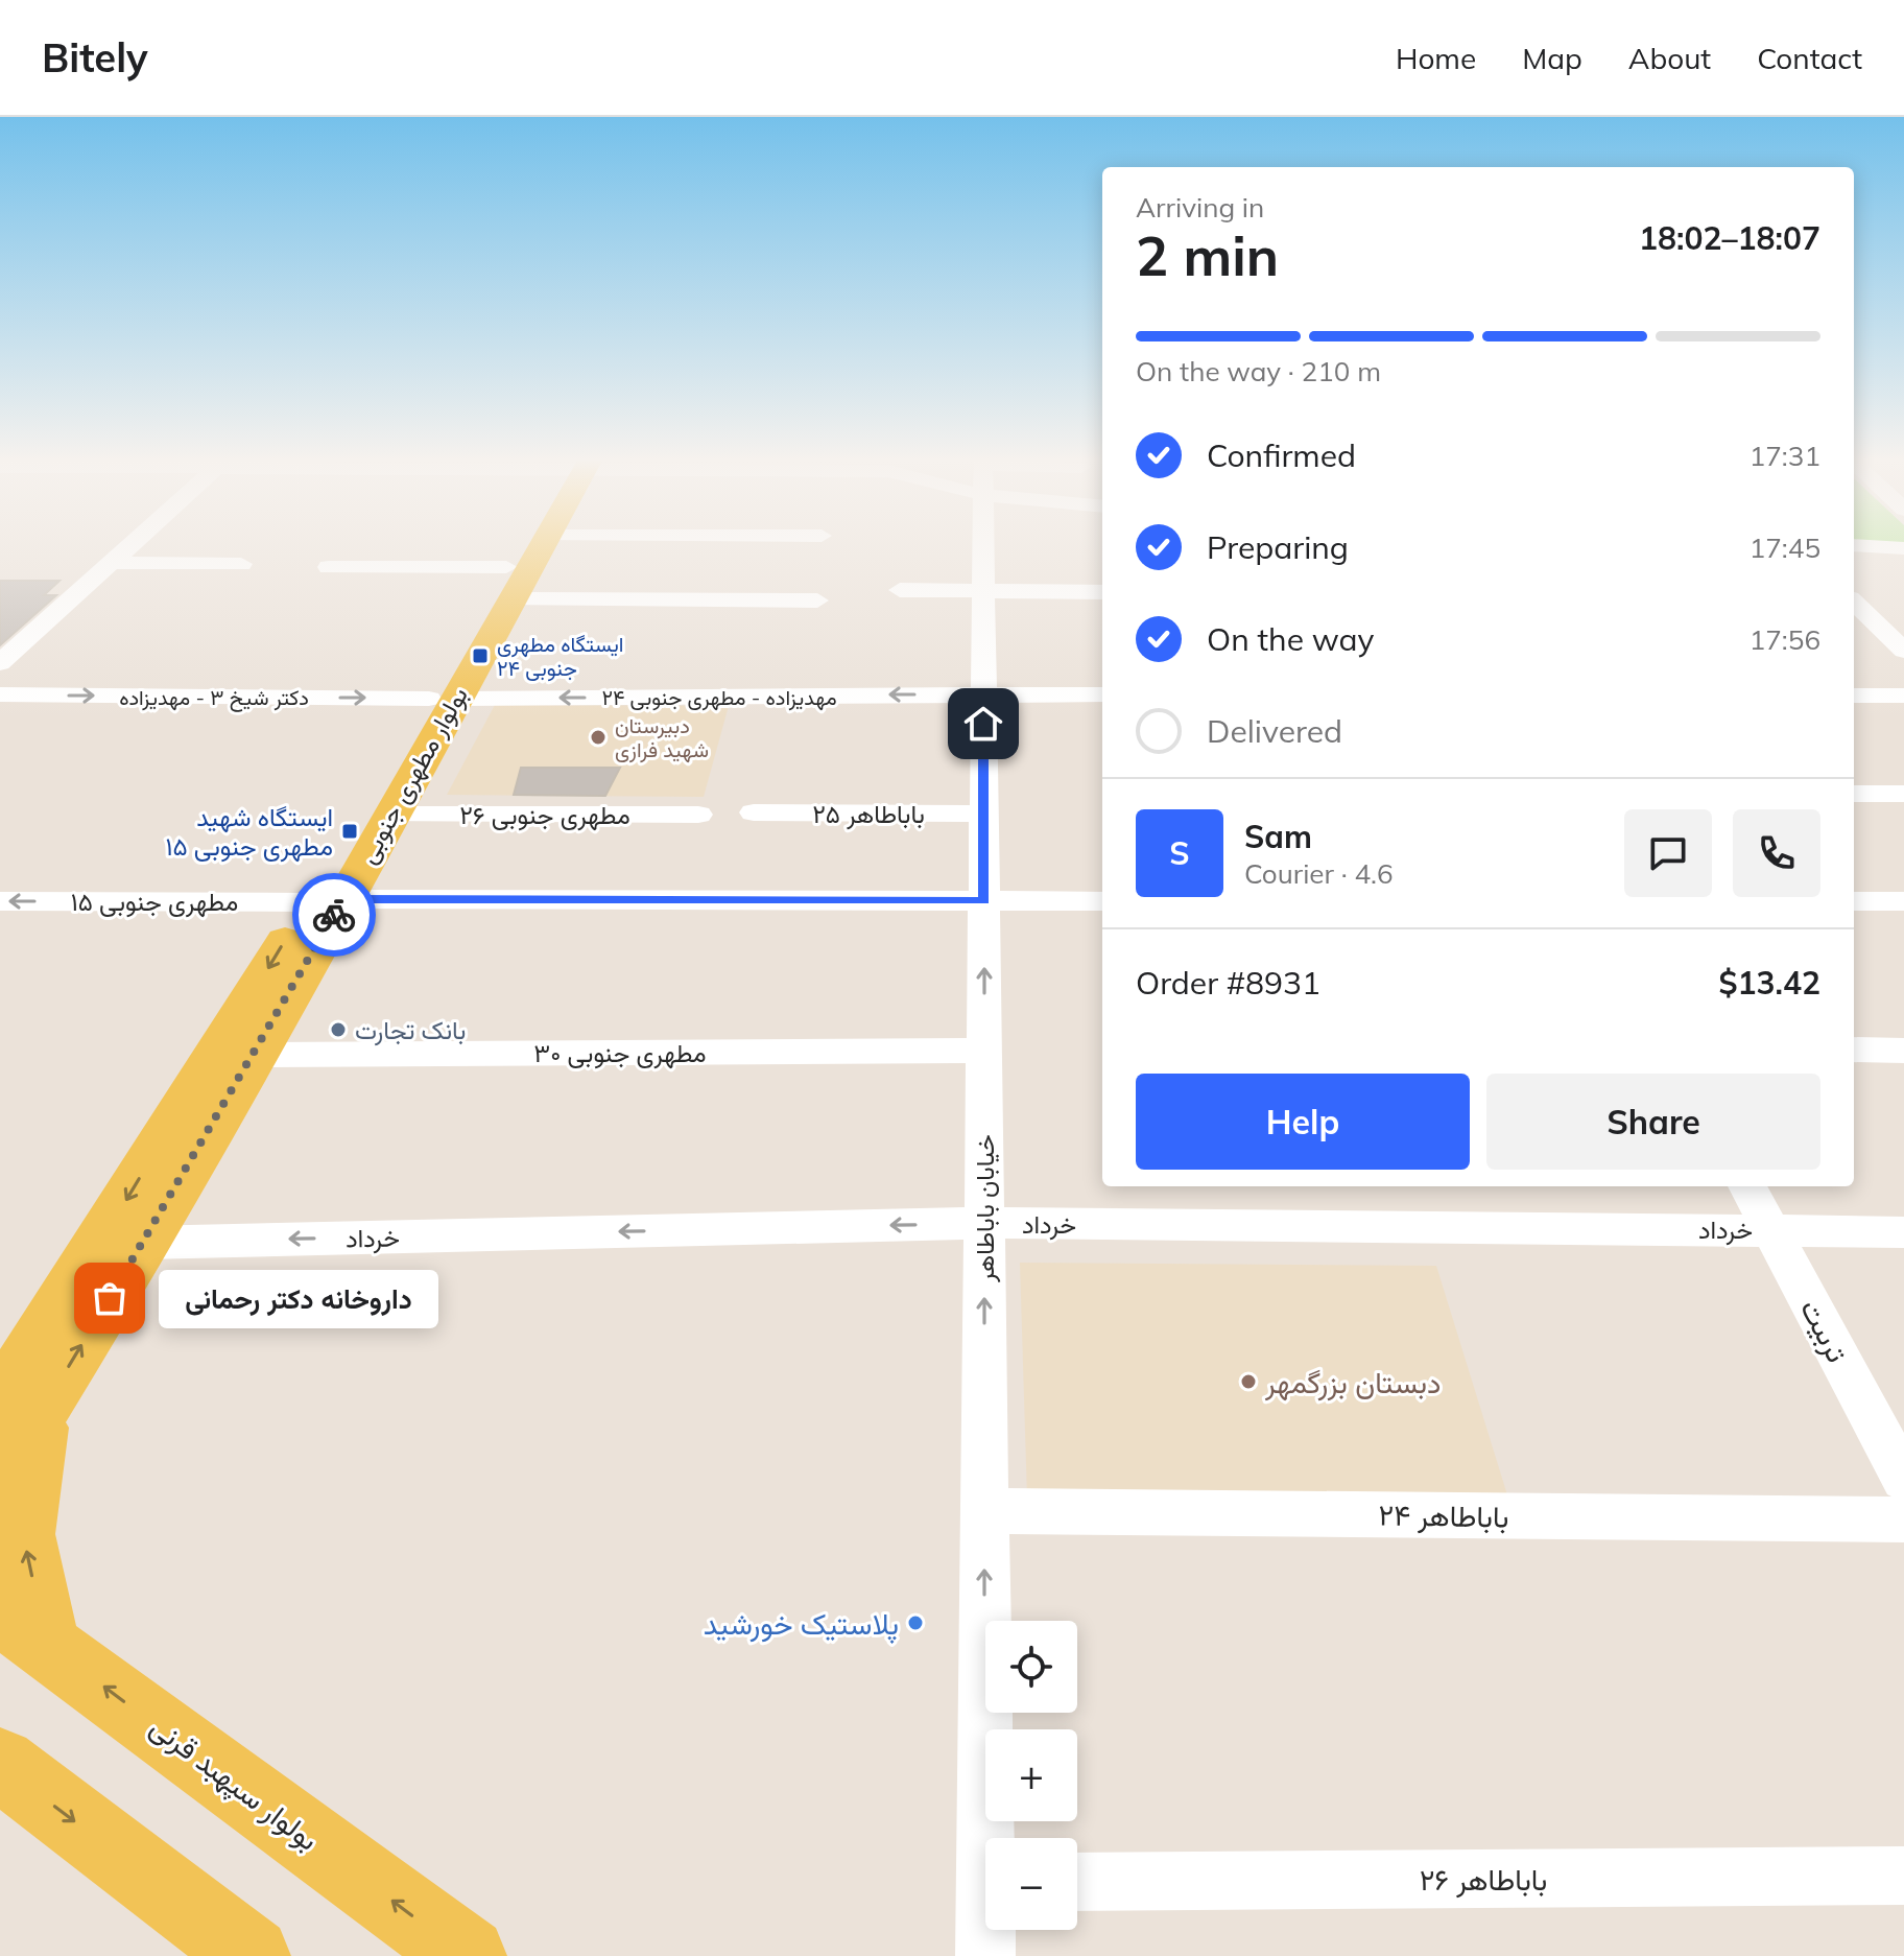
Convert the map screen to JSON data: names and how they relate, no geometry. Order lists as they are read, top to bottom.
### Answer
{
  "streets": {
    "main road": ["بولوار مطهری جنوبی", "بولوار سپهبد قرنی"],
    "street": [
      "دکتر شیخ ۳ - مهدیزاده",
      "مهدیزاده - مطهری جنوبی ۲۴",
      "باباطاهر ۲۵",
      "مطهری جنوبی ۲۶",
      "مطهری جنوبی ۱۵",
      "مطهری جنوبی ۳۰",
      "خیابان باباطاهر",
      "خرداد",
      "تربیت",
      "باباطاهر ۲۴",
      "باباطاهر ۲۶"
    ]
  },
  "crossings": [
    ["دکتر شیخ ۳ - مهدیزاده", "مهدیزاده - مطهری جنوبی ۲۴"],
    ["دکتر شیخ ۳ - مهدیزاده", "بولوار مطهری جنوبی"],
    ["مهدیزاده - مطهری جنوبی ۲۴", "بولوار مطهری جنوبی"],
    ["مهدیزاده - مطهری جنوبی ۲۴", "خیابان باباطاهر"],
    ["بولوار مطهری جنوبی", "مطهری جنوبی ۲۶"],
    ["بولوار مطهری جنوبی", "مطهری جنوبی ۱۵"],
    ["بولوار مطهری جنوبی", "مطهری جنوبی ۳۰"],
    ["بولوار مطهری جنوبی", "خرداد"],
    ["باباطاهر ۲۵", "خیابان باباطاهر"],
    ["مطهری جنوبی ۱۵", "خیابان باباطاهر"],
    ["مطهری جنوبی ۳۰", "خیابان باباطاهر"],
    ["خیابان باباطاهر", "خرداد"],
    ["خیابان باباطاهر", "باباطاهر ۲۴"],
    ["خرداد", "تربیت"]
  ],
  "one_way": ["خیابان باباطاهر", "خرداد"],
  "places": {
    "transit": ["ایستگاه مطهری جنوبی ۲۴", "ایستگاه شهید مطهری جنوبی ۱۵"],
    "other": [
      "دبیرستان شهید فرازی",
      "بانک تجارت",
      "داروخانه دکتر رحمانی",
      "دبستان بزرگمهر",
      "پلاستیک خورشید"
    ]
  },
  "page": {
    "header": "Bitely",
    "nav": [
      "Home",
      "Map",
      "About",
      "Contact"
    ],
    "heading": ["2 min", "Arriving in", "18:02–18:07"],
    "panel": [
      "Sam",
      "Courier · 4.6",
      "Order #8931",
      "$13.42"
    ],
    "bar": "On the way · 210 m",
    "list": [
      ["Confirmed", "17:31"],
      ["Preparing", "17:45"],
      ["On the way", "17:56"],
      "Delivered"
    ],
    "round": "S",
    "buttons": ["Help", "Share"],
    "bubble": "داروخانه دکتر رحمانی",
    "map_buttons": ["+", "−"]
  }
}
